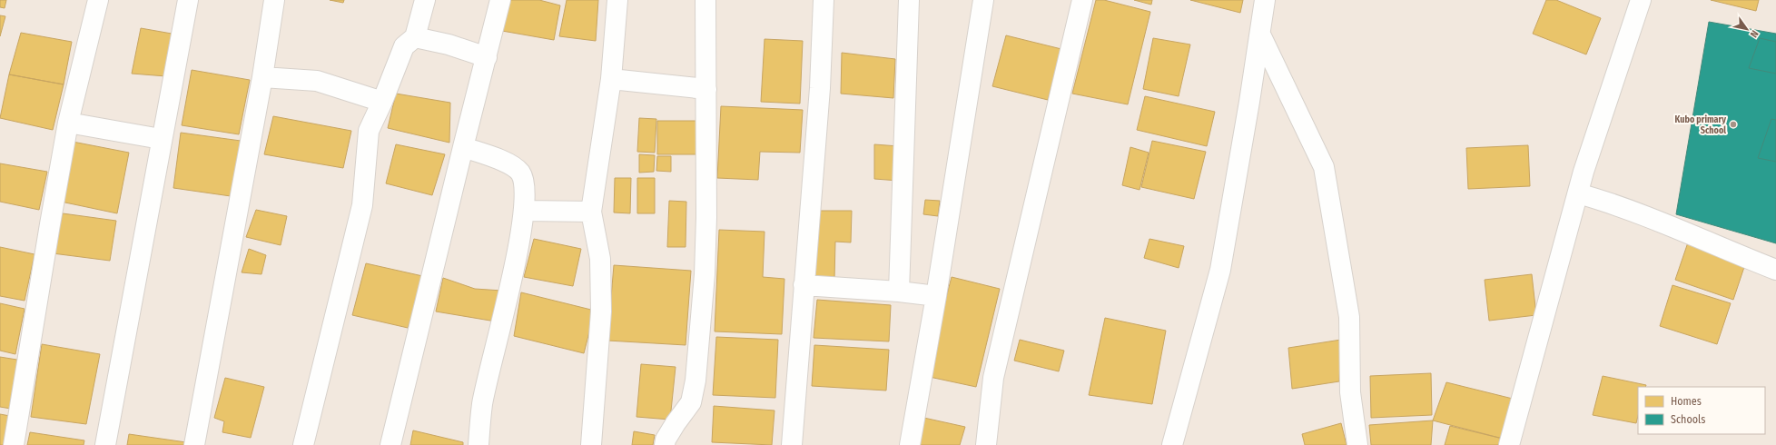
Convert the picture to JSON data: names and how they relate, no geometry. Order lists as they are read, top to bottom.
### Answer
{
  "places": ["Kubo primary School"],
  "legend": ["Homes", "Schools"],
  "north": "bottom right"
}
